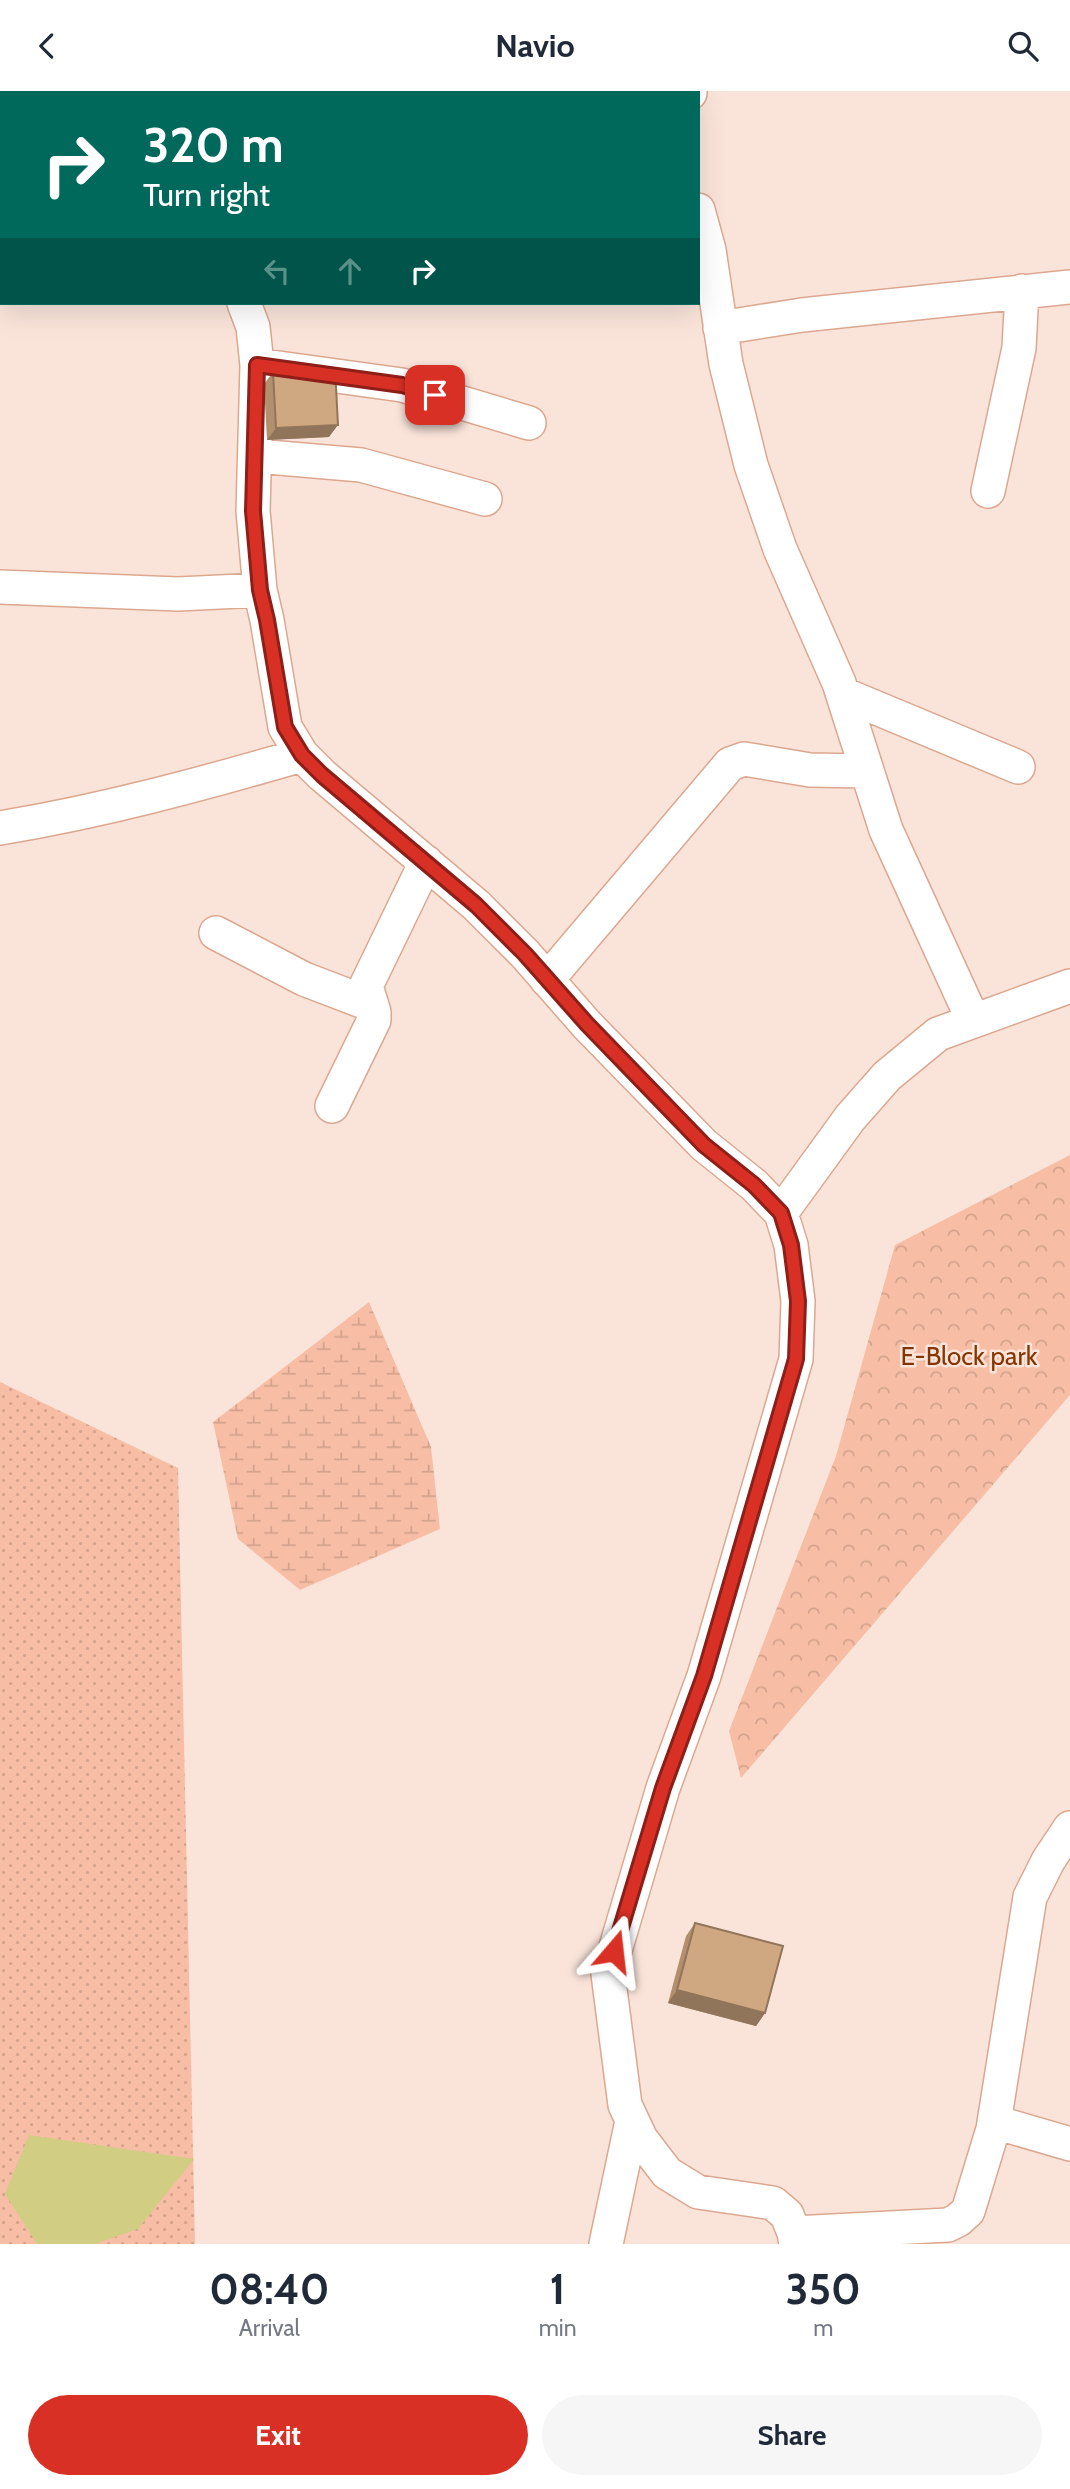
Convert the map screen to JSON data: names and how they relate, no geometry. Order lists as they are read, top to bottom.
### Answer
{
  "parks": ["E-Block park"],
  "page": {
    "header": "Navio",
    "turn": ["320 m", "Turn right"],
    "eta": [
      "08:40",
      "Arrival",
      "1",
      "min",
      "350",
      "m"
    ],
    "buttons": ["Exit", "Share"]
  }
}
